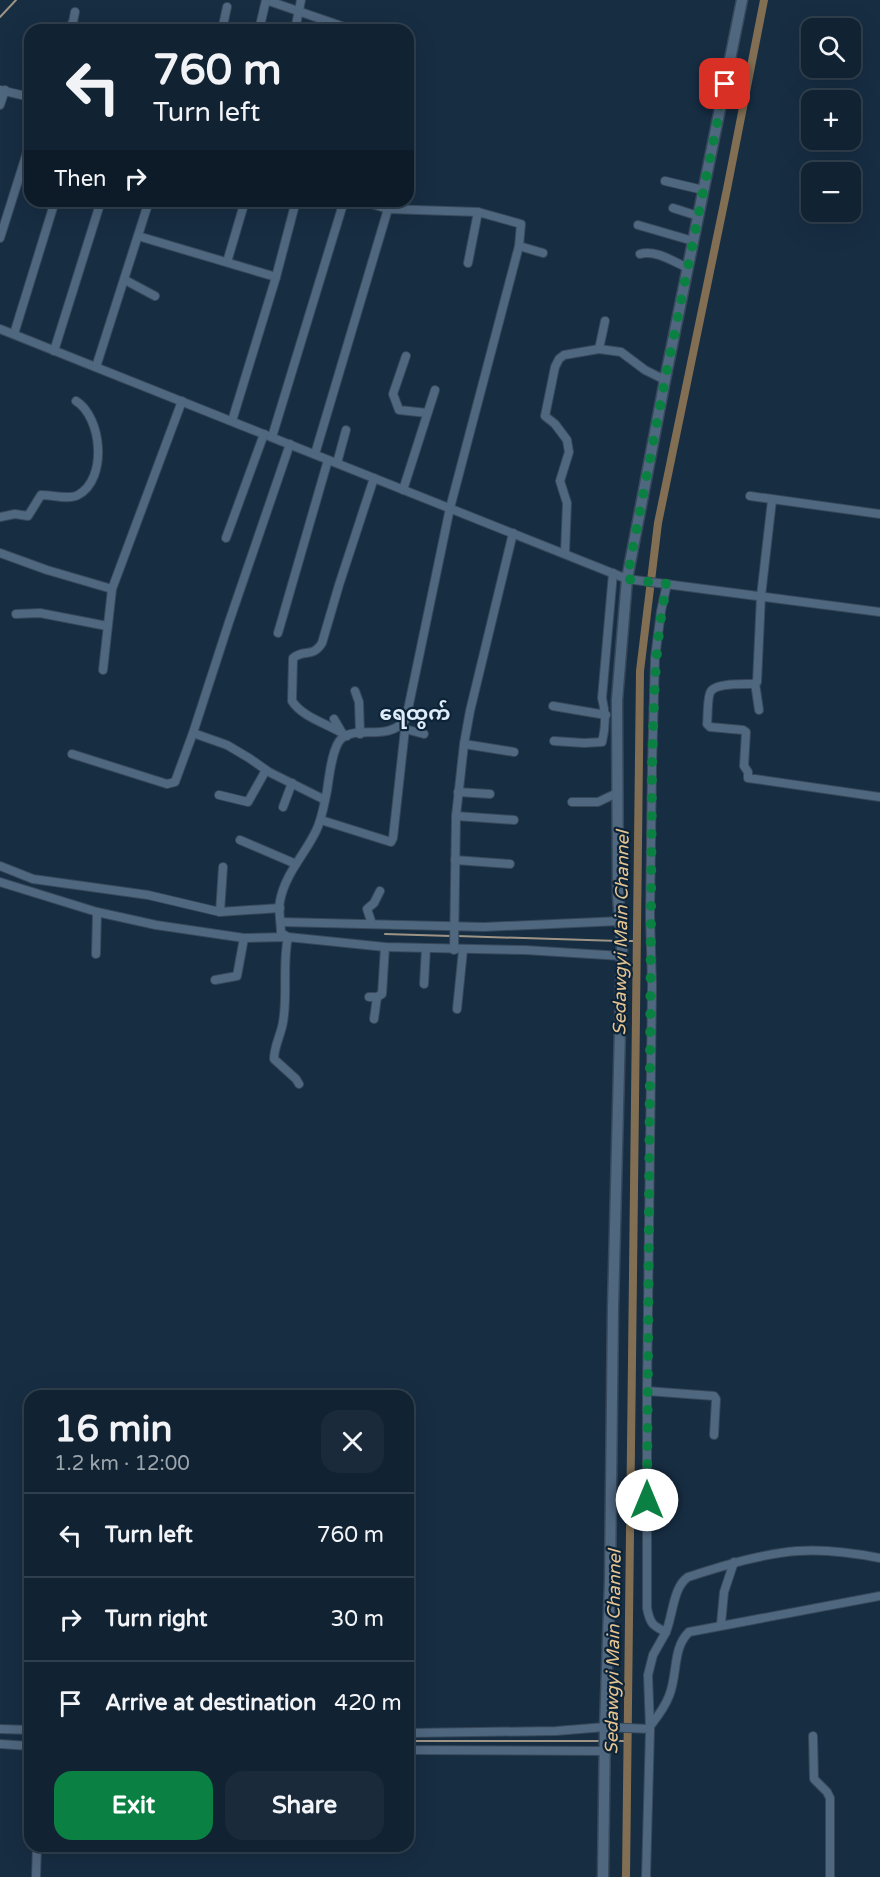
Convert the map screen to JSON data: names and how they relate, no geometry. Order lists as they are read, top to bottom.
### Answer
{
  "districts": ["ရေထွက်"],
  "water": ["Sedawgyi Main Channel"],
  "page": {
    "map_buttons": ["+", "−"],
    "turn": ["760 m", "Turn left"],
    "then": "Then",
    "heading": ["16 min", "1.2 km · 12:00"],
    "list": [
      {
        "name": "Turn left",
        "value": "760 m"
      },
      {
        "name": "Turn right",
        "value": "30 m"
      },
      {
        "name": "Arrive at destination",
        "value": "420 m"
      }
    ],
    "buttons": ["Exit", "Share"]
  }
}
